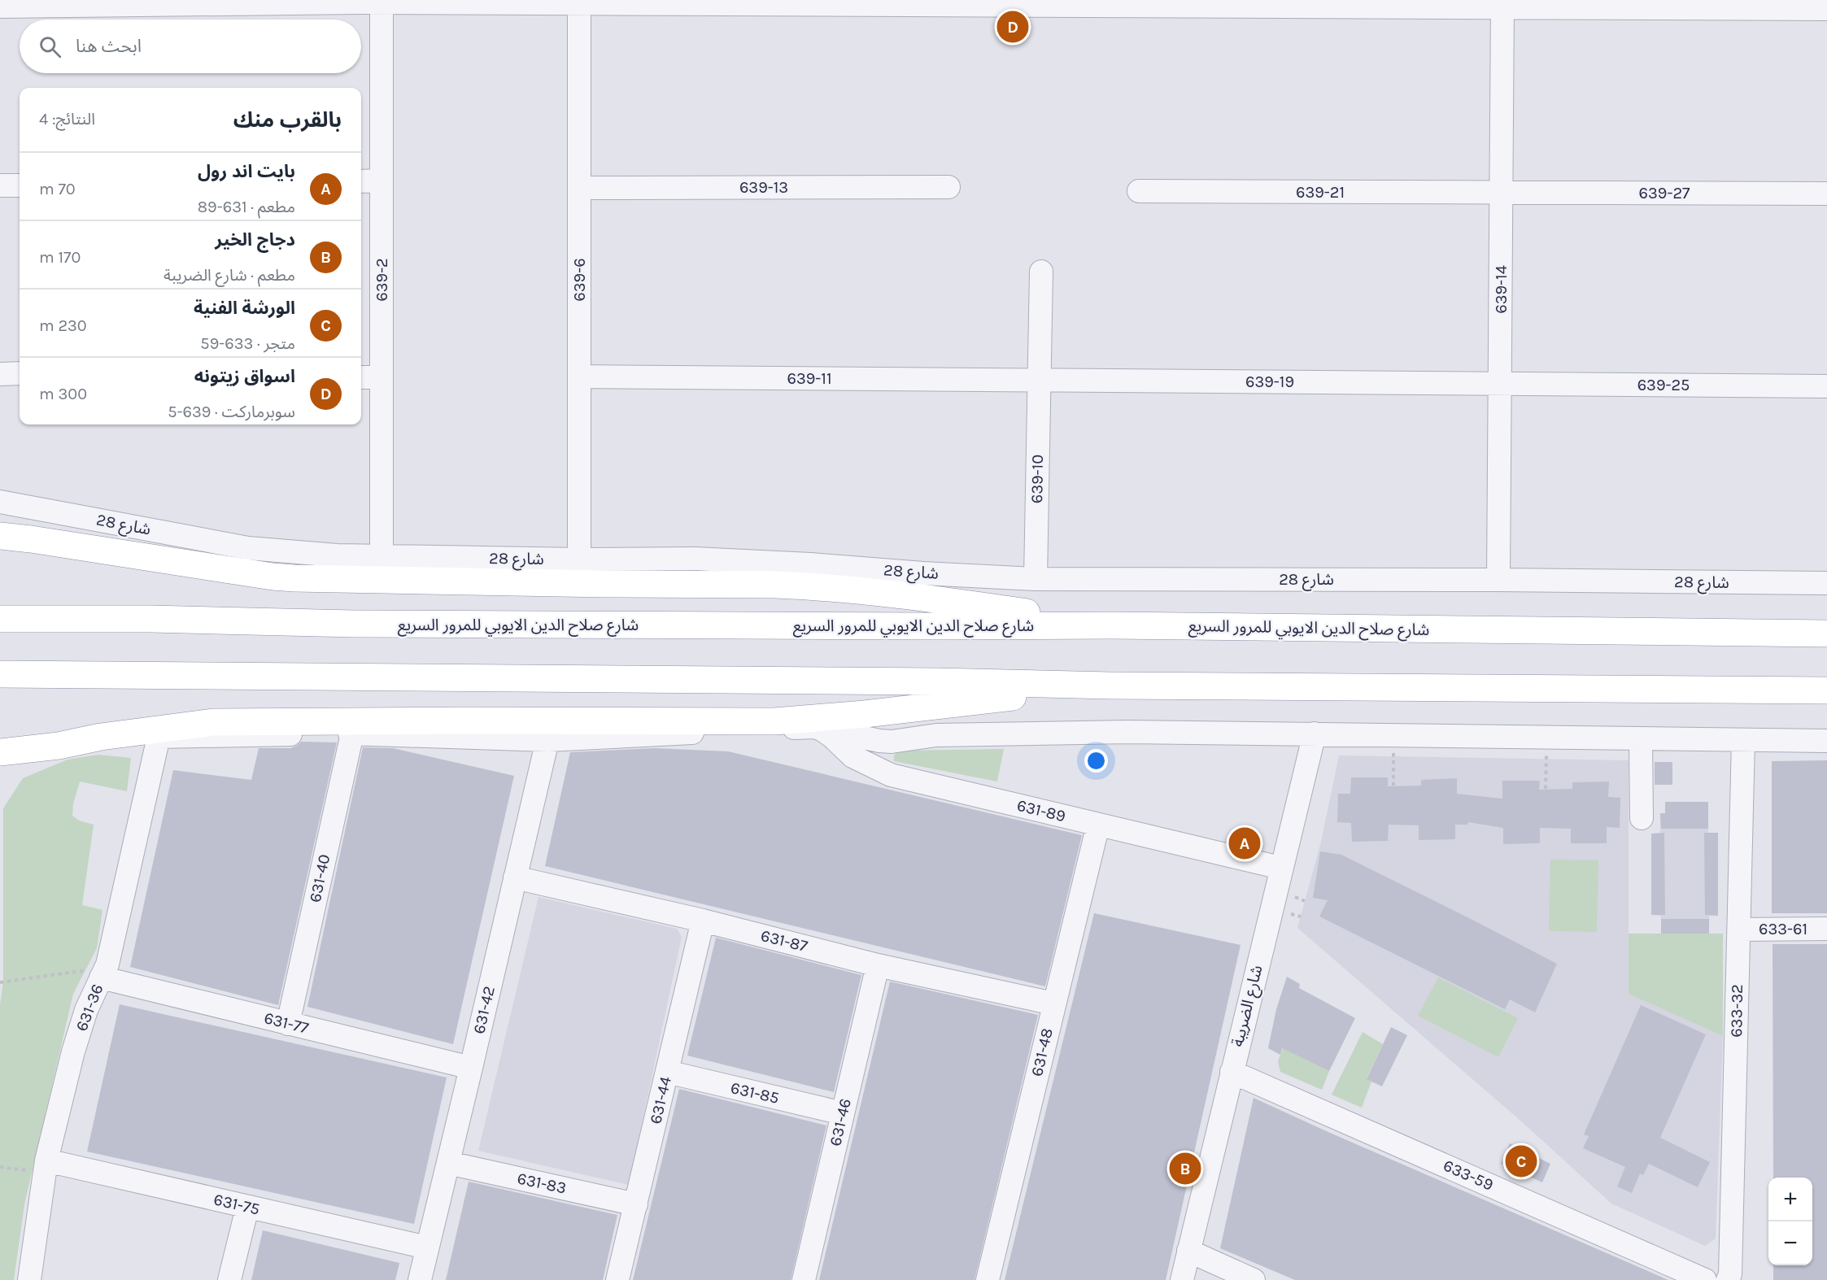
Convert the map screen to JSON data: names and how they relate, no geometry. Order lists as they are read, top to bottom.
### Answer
{
  "streets": {
    "highway": ["شارع صلاح الدين الايوبي للمرور السريع"],
    "street": [
      "639-13",
      "639-21",
      "639-27",
      "639-2",
      "639-6",
      "639-14",
      "639-11",
      "639-19",
      "639-25",
      "639-10",
      "شارع 28",
      "631-89",
      "631-40",
      "633-61",
      "631-87",
      "شارع الضريبة",
      "631-36",
      "631-42",
      "633-32",
      "631-77",
      "631-48",
      "631-85",
      "631-44",
      "631-46",
      "633-59",
      "631-83",
      "631-75"
    ]
  },
  "crossings": [
    ["639-13", "639-6"],
    ["639-21", "639-27"],
    ["639-21", "639-14"],
    ["639-27", "639-14"],
    ["639-2", "شارع 28"],
    ["639-6", "639-11"],
    ["639-6", "شارع 28"],
    ["639-14", "639-19"],
    ["639-14", "639-25"],
    ["639-14", "شارع 28"],
    ["639-11", "639-19"],
    ["639-11", "639-10"],
    ["639-19", "639-25"],
    ["639-19", "639-10"],
    ["639-10", "شارع 28"],
    ["631-89", "شارع الضريبة"],
    ["631-89", "631-48"],
    ["631-40", "631-36"],
    ["631-40", "631-77"],
    ["633-61", "633-32"],
    ["631-87", "631-42"],
    ["631-87", "631-48"],
    ["631-87", "631-44"],
    ["631-87", "631-46"],
    ["شارع الضريبة", "633-59"],
    ["631-36", "631-77"],
    ["631-36", "631-75"],
    ["631-42", "631-77"],
    ["631-42", "631-83"],
    ["631-42", "631-75"],
    ["631-85", "631-44"],
    ["631-85", "631-46"],
    ["631-44", "631-83"]
  ],
  "page": {
    "pins": [
      "D",
      "A",
      "C",
      "B"
    ],
    "search": "ابحث هنا",
    "heading": ["بالقرب منك", "النتائج: 4"],
    "list": [
      {
        "mark": "A",
        "name": "بايت اند رول",
        "note": "مطعم · 631-89",
        "value": "70 m"
      },
      {
        "mark": "B",
        "name": "دجاج الخير",
        "note": "مطعم · شارع الضريبة",
        "value": "170 m"
      },
      {
        "mark": "C",
        "name": "الورشة الفنية",
        "note": "متجر · 633-59",
        "value": "230 m"
      },
      {
        "mark": "D",
        "name": "اسواق زيتونه",
        "note": "سوبرماركت · 639-5",
        "value": "300 m"
      }
    ],
    "map_buttons": ["+", "−"]
  }
}
